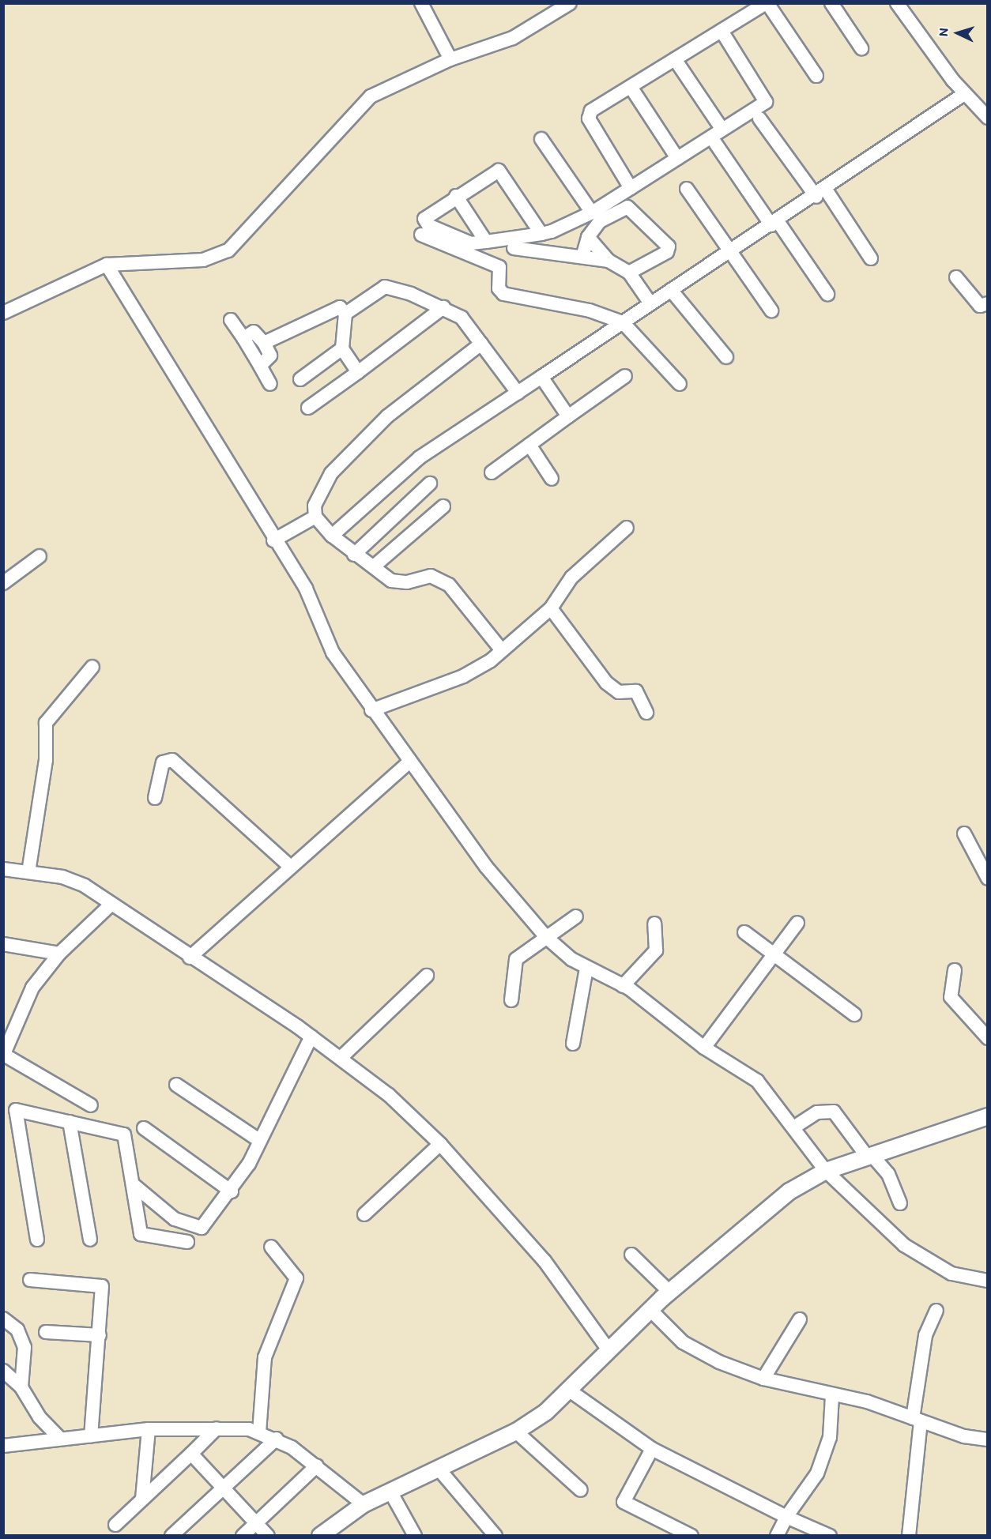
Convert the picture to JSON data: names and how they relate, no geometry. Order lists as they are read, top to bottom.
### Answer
{
  "north": "left"
}
